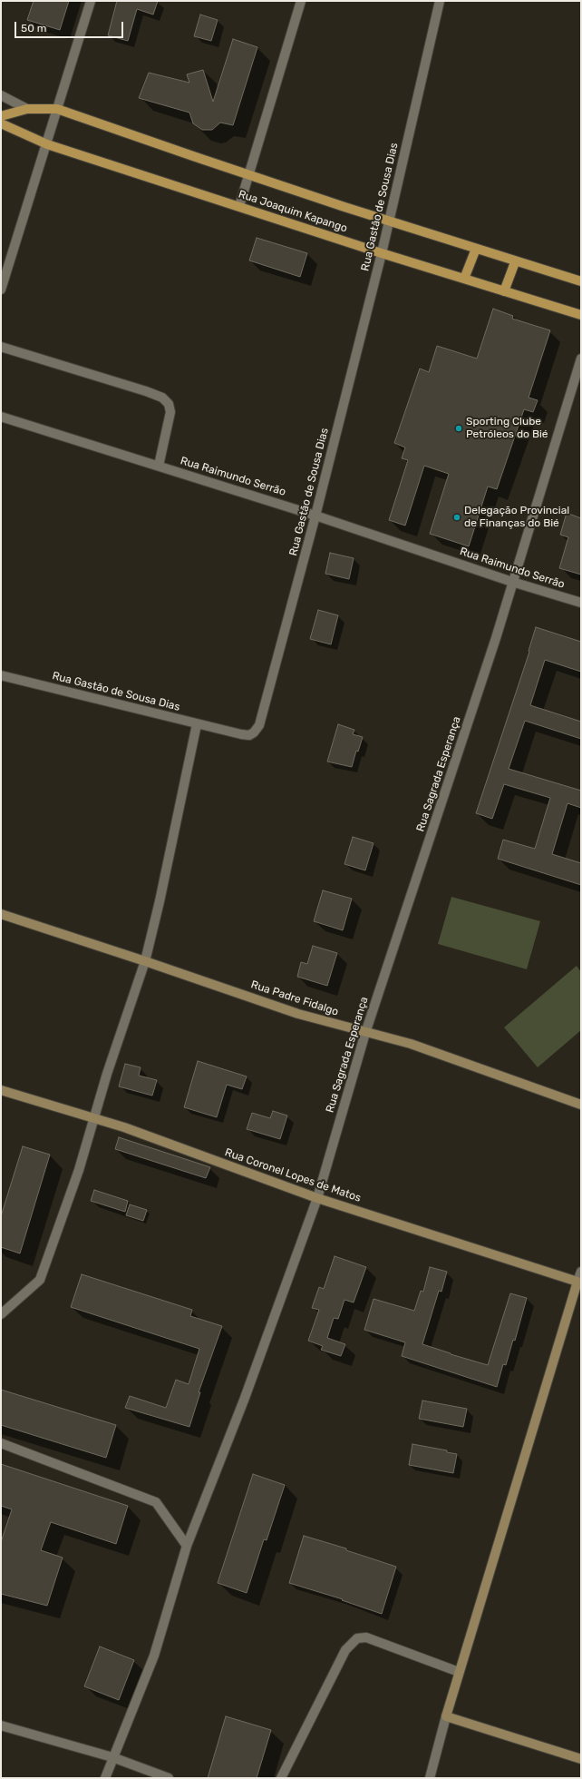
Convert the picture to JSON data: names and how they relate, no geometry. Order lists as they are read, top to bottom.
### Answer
{
  "streets": {
    "main road": ["Rua Joaquim Kapango"],
    "street": [
      "Rua Gastão de Sousa Dias",
      "Rua Raimundo Serrão",
      "Rua Sagrada Esperança",
      "Rua Padre Fidalgo",
      "Rua Coronel Lopes de Matos"
    ]
  },
  "crossings": [
    ["Rua Gastão de Sousa Dias", "Rua Joaquim Kapango"],
    ["Rua Gastão de Sousa Dias", "Rua Raimundo Serrão"],
    ["Rua Raimundo Serrão", "Rua Sagrada Esperança"],
    ["Rua Sagrada Esperança", "Rua Padre Fidalgo"],
    ["Rua Sagrada Esperança", "Rua Coronel Lopes de Matos"]
  ],
  "places": ["Sporting Clube Petróleos do Bié", "Delegação Provincial de Finanças do Bié"],
  "scale_bar": "50 m"
}
